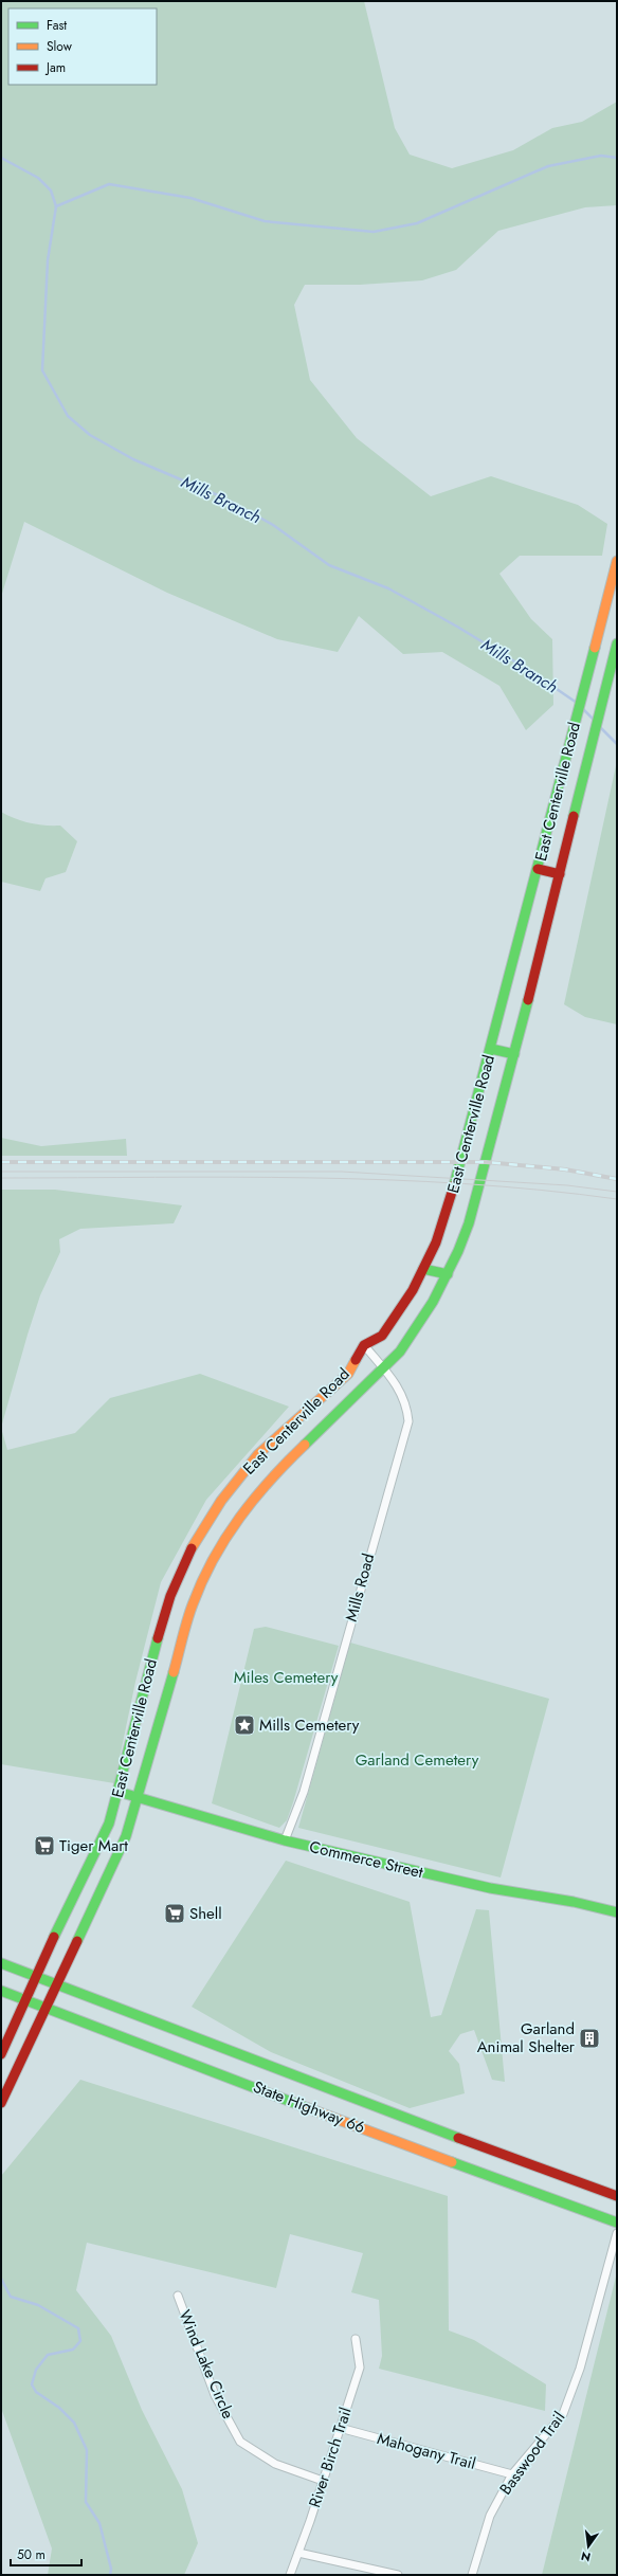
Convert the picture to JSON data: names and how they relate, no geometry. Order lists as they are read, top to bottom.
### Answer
{
  "streets": {
    "main road": ["East Centerville Road", "Commerce Street", "State Highway 66"],
    "street": [
      "Mills Road",
      "Wind Lake Circle",
      "Mahogany Trail",
      "Basswood Trail",
      "River Birch Trail"
    ]
  },
  "crossings": [
    ["East Centerville Road", "Mills Road"],
    ["East Centerville Road", "Commerce Street"],
    ["East Centerville Road", "State Highway 66"],
    ["Mills Road", "Commerce Street"],
    ["Wind Lake Circle", "River Birch Trail"],
    ["Mahogany Trail", "Basswood Trail"],
    ["Mahogany Trail", "River Birch Trail"]
  ],
  "water": ["Mills Branch"],
  "parks": ["Miles Cemetery", "Garland Cemetery"],
  "places": {
    "place": ["Mills Cemetery"],
    "supermarket": ["Tiger Mart", "Shell"],
    "building": ["Garland Animal Shelter"]
  },
  "legend": ["Fast", "Slow", "Jam"],
  "scale_bar": "50 m",
  "north": "bottom"
}
